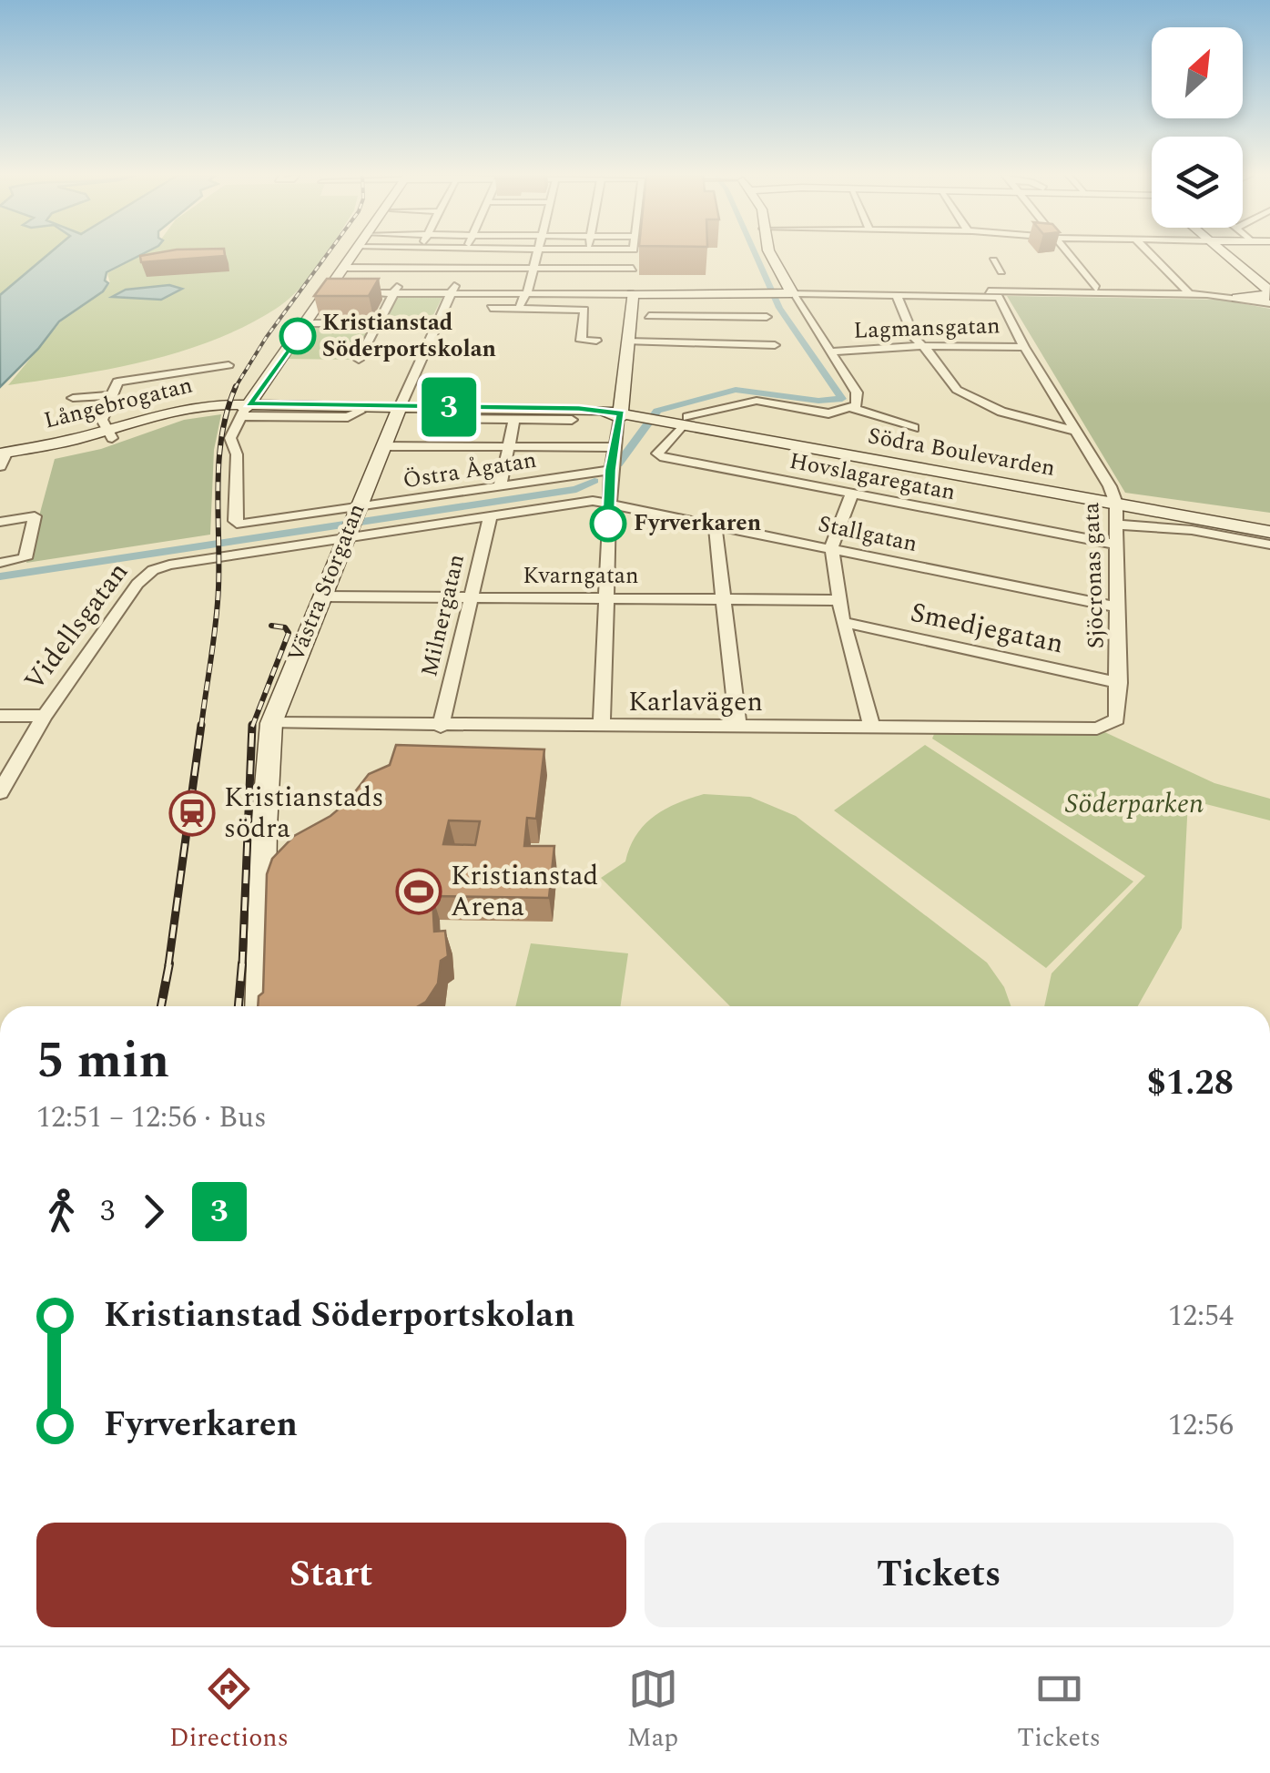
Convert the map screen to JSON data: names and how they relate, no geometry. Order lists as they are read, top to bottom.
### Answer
{
  "streets": {
    "street": [
      "Lagmansgatan",
      "Långebrogatan",
      "Södra Boulevarden",
      "Östra Ågatan",
      "Hovslagaregatan",
      "Stallgatan",
      "Sjöcronas gata",
      "Kvarngatan",
      "Västra Storgatan",
      "Milnergatan",
      "Videllsgatan",
      "Smedjegatan",
      "Karlavägen"
    ]
  },
  "crossings": [
    ["Lagmansgatan", "Sjöcronas gata"],
    ["Långebrogatan", "Södra Boulevarden"],
    ["Långebrogatan", "Östra Ågatan"],
    ["Södra Boulevarden", "Östra Ågatan"],
    ["Södra Boulevarden", "Hovslagaregatan"],
    ["Södra Boulevarden", "Sjöcronas gata"],
    ["Södra Boulevarden", "Västra Storgatan"],
    ["Östra Ågatan", "Stallgatan"],
    ["Östra Ågatan", "Västra Storgatan"],
    ["Östra Ågatan", "Videllsgatan"],
    ["Hovslagaregatan", "Sjöcronas gata"],
    ["Stallgatan", "Sjöcronas gata"],
    ["Stallgatan", "Västra Storgatan"],
    ["Stallgatan", "Milnergatan"],
    ["Stallgatan", "Videllsgatan"],
    ["Sjöcronas gata", "Smedjegatan"],
    ["Sjöcronas gata", "Karlavägen"],
    ["Kvarngatan", "Västra Storgatan"],
    ["Kvarngatan", "Milnergatan"],
    ["Västra Storgatan", "Videllsgatan"],
    ["Västra Storgatan", "Karlavägen"],
    ["Milnergatan", "Karlavägen"]
  ],
  "parks": ["Söderparken"],
  "places": {
    "other": ["Kristianstad Söderportskolan", "Fyrverkaren"],
    "station": ["Kristianstads södra"],
    "sports": ["Kristianstad Arena"]
  },
  "lines": ["bus line 3"],
  "north": "top right",
  "page": {
    "on_map": "3",
    "heading": ["5 min", "12:51 – 12:56 · Bus", "$1.28"],
    "legs": ["3", "3"],
    "list": [
      {
        "name": "Kristianstad Söderportskolan",
        "value": "12:54"
      },
      {
        "name": "Fyrverkaren",
        "value": "12:56"
      }
    ],
    "buttons": ["Start", "Tickets"],
    "tabs": ["Directions", "Map", "Tickets"]
  }
}
